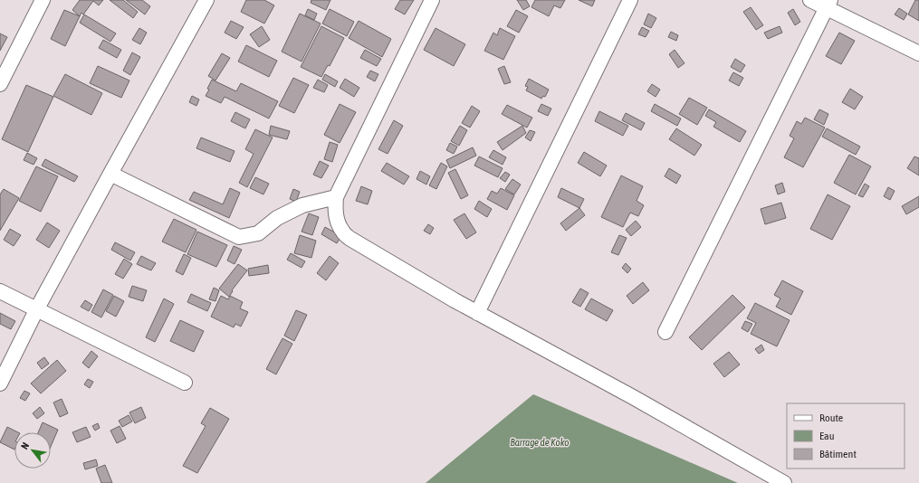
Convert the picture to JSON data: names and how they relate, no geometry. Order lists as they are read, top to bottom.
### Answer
{
  "water": ["Barrage de Koko"],
  "legend": ["Route", "Eau", "Bâtiment"],
  "north": "top left"
}
